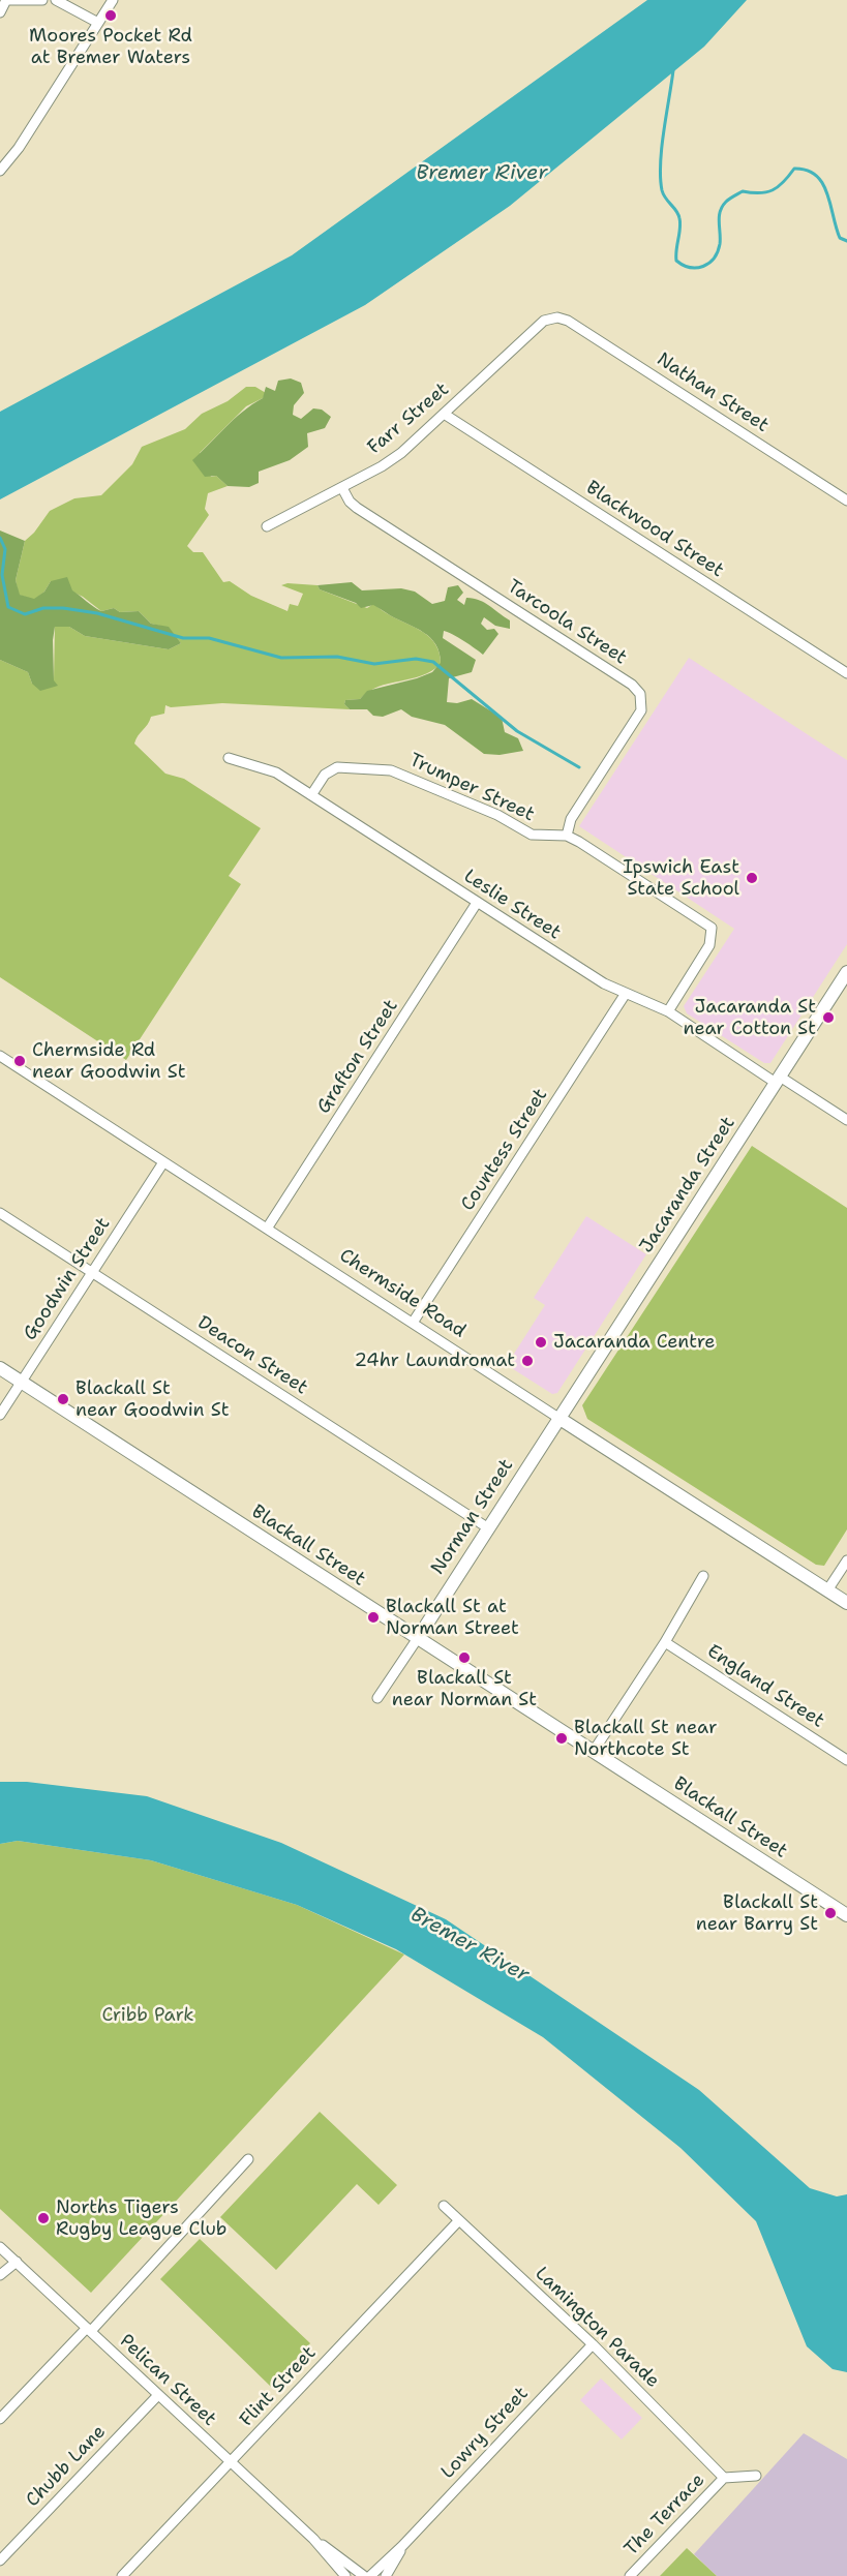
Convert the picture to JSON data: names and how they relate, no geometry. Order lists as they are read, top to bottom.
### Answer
{
  "streets": {
    "street": [
      "Nathan Street",
      "Farr Street",
      "Blackwood Street",
      "Tarcoola Street",
      "Trumper Street",
      "Leslie Street",
      "Grafton Street",
      "Countess Street",
      "Jacaranda Street",
      "Goodwin Street",
      "Chermside Road",
      "Deacon Street",
      "Norman Street",
      "Blackall Street",
      "England Street",
      "Lamington Parade",
      "Pelican Street",
      "Flint Street",
      "Lowry Street",
      "Chubb Lane",
      "The Terrace"
    ]
  },
  "crossings": [
    ["Nathan Street", "Farr Street"],
    ["Farr Street", "Blackwood Street"],
    ["Farr Street", "Tarcoola Street"],
    ["Tarcoola Street", "Trumper Street"],
    ["Trumper Street", "Leslie Street"],
    ["Leslie Street", "Grafton Street"],
    ["Leslie Street", "Countess Street"],
    ["Leslie Street", "Jacaranda Street"],
    ["Grafton Street", "Chermside Road"],
    ["Countess Street", "Chermside Road"],
    ["Jacaranda Street", "Chermside Road"],
    ["Jacaranda Street", "Norman Street"],
    ["Goodwin Street", "Chermside Road"],
    ["Goodwin Street", "Deacon Street"],
    ["Goodwin Street", "Blackall Street"],
    ["Chermside Road", "Norman Street"],
    ["Deacon Street", "Norman Street"],
    ["Norman Street", "Blackall Street"],
    ["Lamington Parade", "Flint Street"],
    ["Lamington Parade", "Lowry Street"],
    ["Lamington Parade", "The Terrace"],
    ["Pelican Street", "Flint Street"],
    ["Pelican Street", "Chubb Lane"]
  ],
  "water": ["Bremer River"],
  "parks": ["Cribb Park"],
  "places": [
    "Moores Pocket Rd at Bremer Waters",
    "Ipswich East State School",
    "Jacaranda St near Cotton St",
    "Chermside Rd near Goodwin St",
    "Jacaranda Centre",
    "24hr Laundromat",
    "Blackall St near Goodwin St",
    "Blackall St at Norman Street",
    "Blackall St near Norman St",
    "Blackall St near Northcote St",
    "Blackall St near Barry St",
    "Norths Tigers Rugby League Club"
  ]
}
